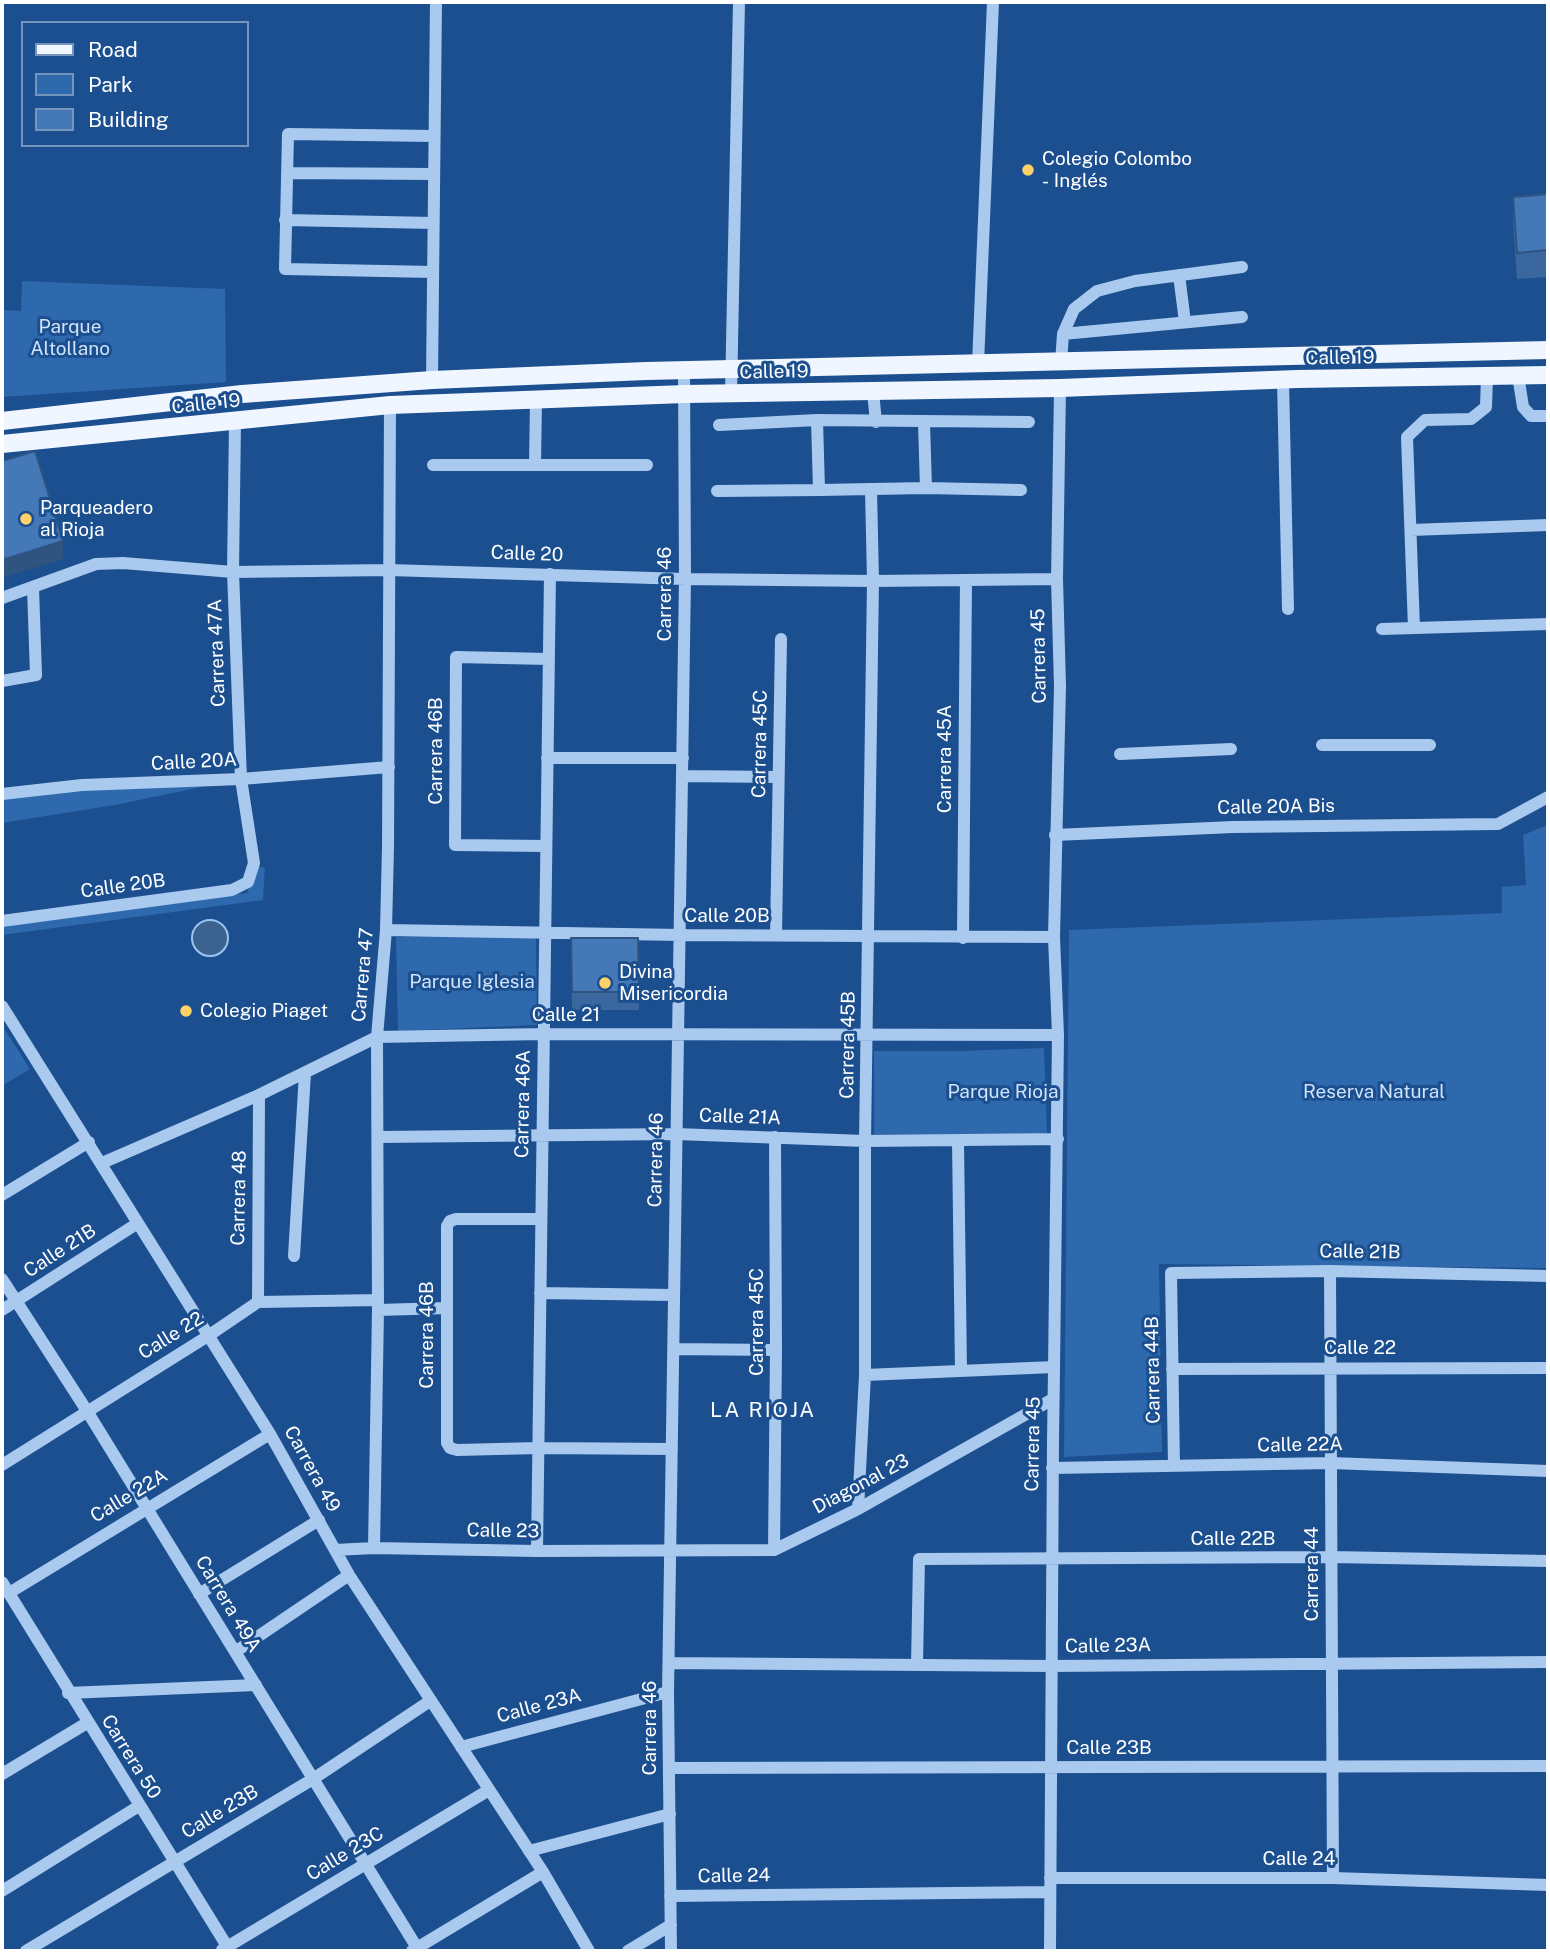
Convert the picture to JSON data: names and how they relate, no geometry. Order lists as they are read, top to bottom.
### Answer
{
  "streets": {
    "main road": ["Calle 19"],
    "street": [
      "Calle 20",
      "Carrera 46",
      "Carrera 47A",
      "Carrera 45",
      "Carrera 45C",
      "Carrera 46B",
      "Carrera 45A",
      "Calle 20A",
      "Calle 20A Bis",
      "Calle 20B",
      "Carrera 47",
      "Calle 21",
      "Carrera 45B",
      "Carrera 46A",
      "Calle 21A",
      "Carrera 48",
      "Calle 21B",
      "Calle 22",
      "Carrera 44B",
      "Calle 22A",
      "Carrera 49",
      "Diagonal 23",
      "Calle 23",
      "Calle 22B",
      "Carrera 44",
      "Carrera 49A",
      "Calle 23A",
      "Calle 23B",
      "Carrera 50",
      "Calle 23C",
      "Calle 24"
    ]
  },
  "crossings": [
    ["Calle 19", "Carrera 46"],
    ["Calle 19", "Carrera 47A"],
    ["Calle 19", "Carrera 45"],
    ["Calle 19", "Carrera 47"],
    ["Calle 20", "Carrera 46"],
    ["Calle 20", "Carrera 47A"],
    ["Calle 20", "Carrera 45"],
    ["Calle 20", "Carrera 45A"],
    ["Calle 20", "Carrera 47"],
    ["Calle 20", "Carrera 45B"],
    ["Calle 20", "Carrera 46A"],
    ["Carrera 46", "Calle 20B"],
    ["Carrera 46", "Calle 21"],
    ["Carrera 46", "Calle 21A"],
    ["Carrera 46", "Diagonal 23"],
    ["Carrera 46", "Calle 23"],
    ["Carrera 46", "Calle 23A"],
    ["Carrera 46", "Calle 23B"],
    ["Carrera 46", "Calle 24"],
    ["Carrera 47A", "Calle 20A"],
    ["Carrera 47A", "Calle 20B"],
    ["Carrera 45", "Calle 20A Bis"],
    ["Carrera 45", "Calle 20B"],
    ["Carrera 45", "Calle 21"],
    ["Carrera 45", "Calle 21A"],
    ["Carrera 45", "Calle 22A"],
    ["Carrera 45", "Calle 22B"],
    ["Carrera 45", "Calle 23A"],
    ["Carrera 45", "Calle 23B"],
    ["Carrera 45", "Calle 24"],
    ["Carrera 45C", "Calle 20B"],
    ["Carrera 45C", "Calle 21A"],
    ["Carrera 45C", "Diagonal 23"],
    ["Carrera 46B", "Carrera 46A"],
    ["Carrera 45A", "Calle 20B"],
    ["Calle 20A", "Carrera 47"],
    ["Calle 20B", "Carrera 47"],
    ["Calle 20B", "Carrera 45B"],
    ["Calle 20B", "Carrera 46A"],
    ["Carrera 47", "Calle 21"],
    ["Carrera 47", "Calle 21A"],
    ["Carrera 47", "Calle 23"],
    ["Calle 21", "Carrera 45B"],
    ["Calle 21", "Carrera 46A"],
    ["Calle 21", "Carrera 48"],
    ["Calle 21", "Carrera 49"],
    ["Carrera 45B", "Calle 21A"],
    ["Carrera 45B", "Diagonal 23"],
    ["Carrera 46A", "Calle 21A"],
    ["Carrera 46A", "Calle 23"],
    ["Carrera 48", "Calle 22"],
    ["Calle 21B", "Carrera 44B"],
    ["Calle 21B", "Carrera 49"],
    ["Calle 21B", "Carrera 44"],
    ["Calle 21B", "Carrera 49A"],
    ["Calle 22", "Carrera 44B"],
    ["Calle 22", "Carrera 49"],
    ["Calle 22", "Carrera 44"],
    ["Calle 22", "Carrera 49A"],
    ["Carrera 44B", "Calle 22A"],
    ["Calle 22A", "Carrera 49"],
    ["Calle 22A", "Carrera 44"],
    ["Calle 22A", "Carrera 49A"],
    ["Calle 22A", "Carrera 50"],
    ["Carrera 49", "Calle 23"],
    ["Carrera 49", "Calle 23A"],
    ["Carrera 49", "Calle 23B"],
    ["Carrera 49", "Calle 23C"],
    ["Diagonal 23", "Calle 23"],
    ["Calle 22B", "Carrera 44"],
    ["Calle 22B", "Calle 23A"],
    ["Carrera 44", "Calle 23A"],
    ["Carrera 44", "Calle 23B"],
    ["Carrera 44", "Calle 24"],
    ["Carrera 49A", "Calle 23B"],
    ["Carrera 49A", "Calle 23C"],
    ["Calle 23B", "Carrera 50"],
    ["Carrera 50", "Calle 23C"]
  ],
  "districts": ["LA RIOJA"],
  "parks": [
    "Parque Altollano",
    "Parque Iglesia",
    "Parque Rioja",
    "Reserva Natural"
  ],
  "places": [
    "Colegio Colombo - Inglés",
    "Parqueadero al Rioja",
    "Divina Misericordia",
    "Colegio Piaget"
  ],
  "legend": ["Road", "Park", "Building"]
}
